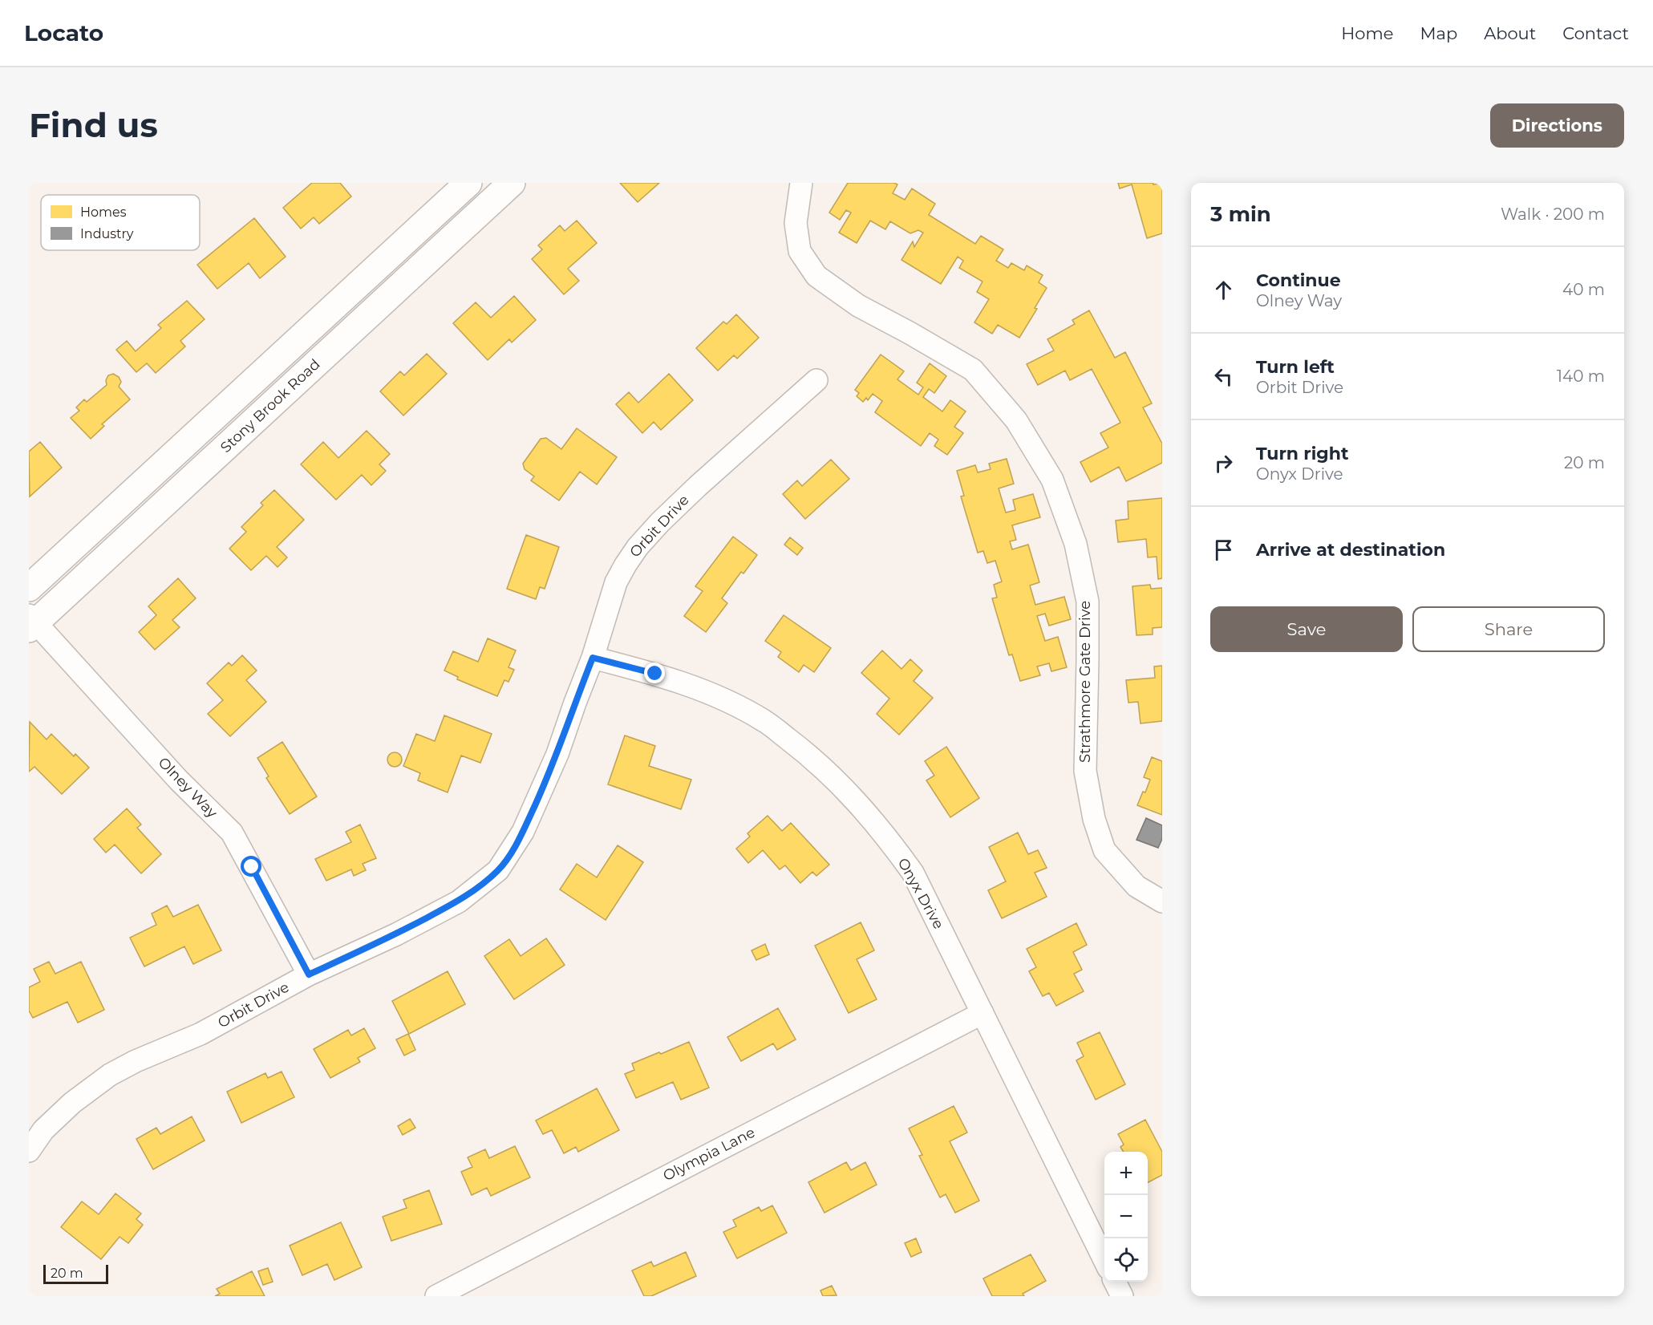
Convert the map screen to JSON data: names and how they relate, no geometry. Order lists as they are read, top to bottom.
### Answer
{
  "streets": {
    "main road": ["Stony Brook Road"],
    "street": [
      "Orbit Drive",
      "Strathmore Gate Drive",
      "Olney Way",
      "Onyx Drive",
      "Olympia Lane"
    ]
  },
  "crossings": [
    ["Stony Brook Road", "Olney Way"],
    ["Orbit Drive", "Olney Way"],
    ["Orbit Drive", "Onyx Drive"],
    ["Onyx Drive", "Olympia Lane"]
  ],
  "legend": ["Homes", "Industry"],
  "scale_bar": "20 m",
  "page": {
    "header": "Locato",
    "nav": [
      "Home",
      "Map",
      "About",
      "Contact"
    ],
    "buttons": [
      "Directions",
      ["Save", "Share"]
    ],
    "title": "Find us",
    "heading": ["3 min", "Walk · 200 m"],
    "list": [
      ["Continue", "Olney Way", "40 m"],
      ["Turn left", "Orbit Drive", "140 m"],
      ["Turn right", "Onyx Drive", "20 m"],
      "Arrive at destination"
    ],
    "map_buttons": ["+", "−"],
    "scale": "20 m"
  }
}
